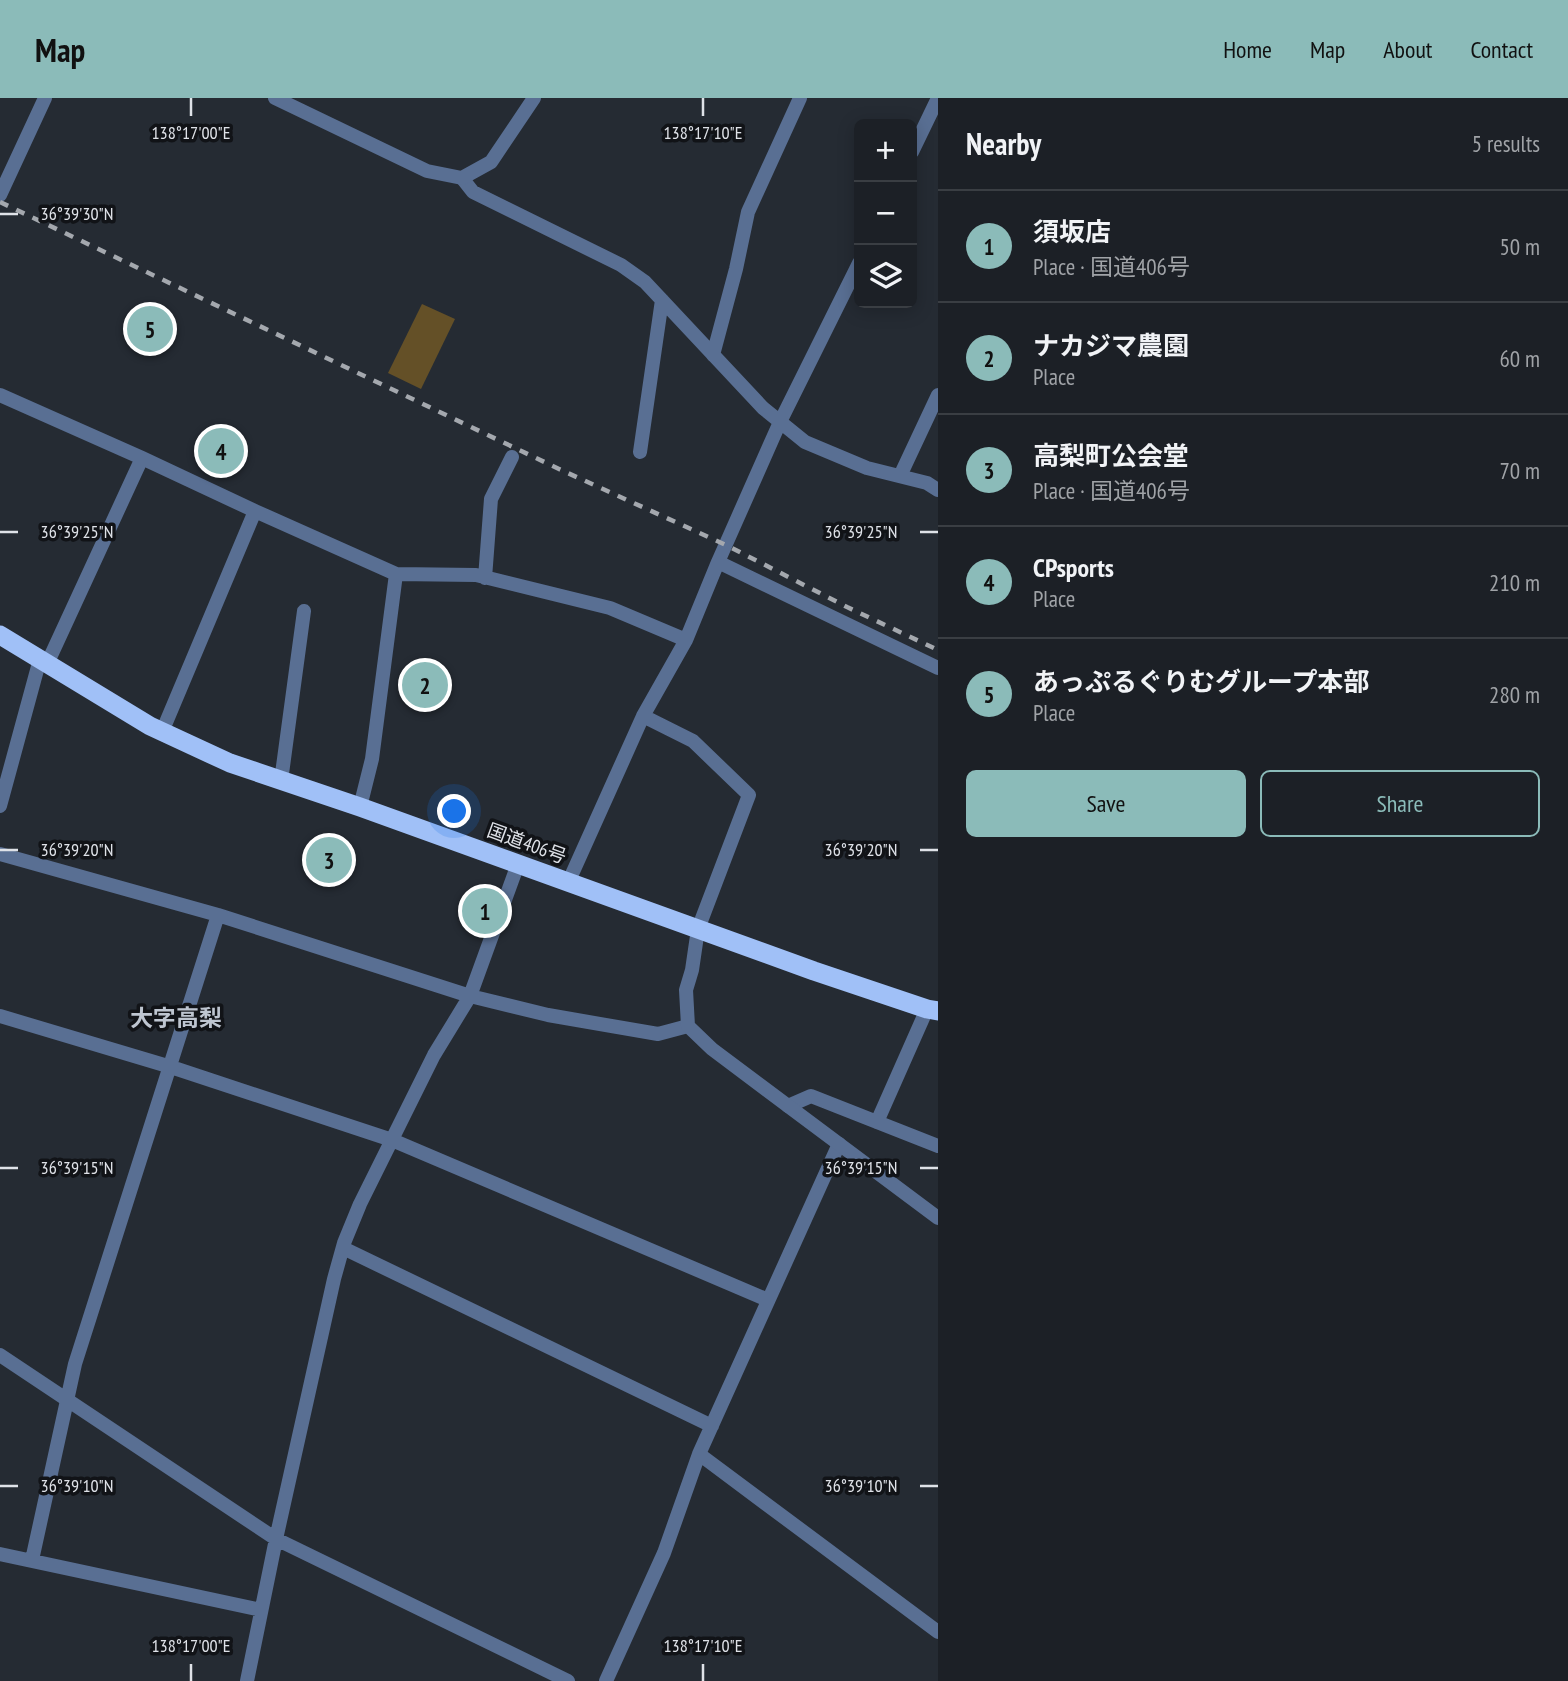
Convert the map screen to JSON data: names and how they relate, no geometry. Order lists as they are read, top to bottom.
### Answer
{
  "streets": {
    "highway": ["国道406号"]
  },
  "districts": ["大字高梨"],
  "page": {
    "header": "Map",
    "nav": [
      "Home",
      "Map",
      "About",
      "Contact"
    ],
    "heading": ["Nearby", "5 results"],
    "map_buttons": ["+", "−"],
    "list": [
      {
        "mark": "1",
        "name": "須坂店",
        "note": "Place · 国道406号",
        "value": "50 m"
      },
      {
        "mark": "2",
        "name": "ナカジマ農園",
        "note": "Place",
        "value": "60 m"
      },
      {
        "mark": "3",
        "name": "高梨町公会堂",
        "note": "Place · 国道406号",
        "value": "70 m"
      },
      {
        "mark": "4",
        "name": "CPsports",
        "note": "Place",
        "value": "210 m"
      },
      {
        "mark": "5",
        "name": "あっぷるぐりむグループ本部",
        "note": "Place",
        "value": "280 m"
      }
    ],
    "pins": [
      "5",
      "4",
      "2",
      "3",
      "1"
    ],
    "buttons": ["Save", "Share"]
  },
  "coordinates": [
    "138°17'00\"E",
    "138°17'10\"E",
    "36°39'30\"N",
    "36°39'25\"N",
    "36°39'20\"N",
    "36°39'15\"N",
    "36°39'10\"N"
  ]
}
